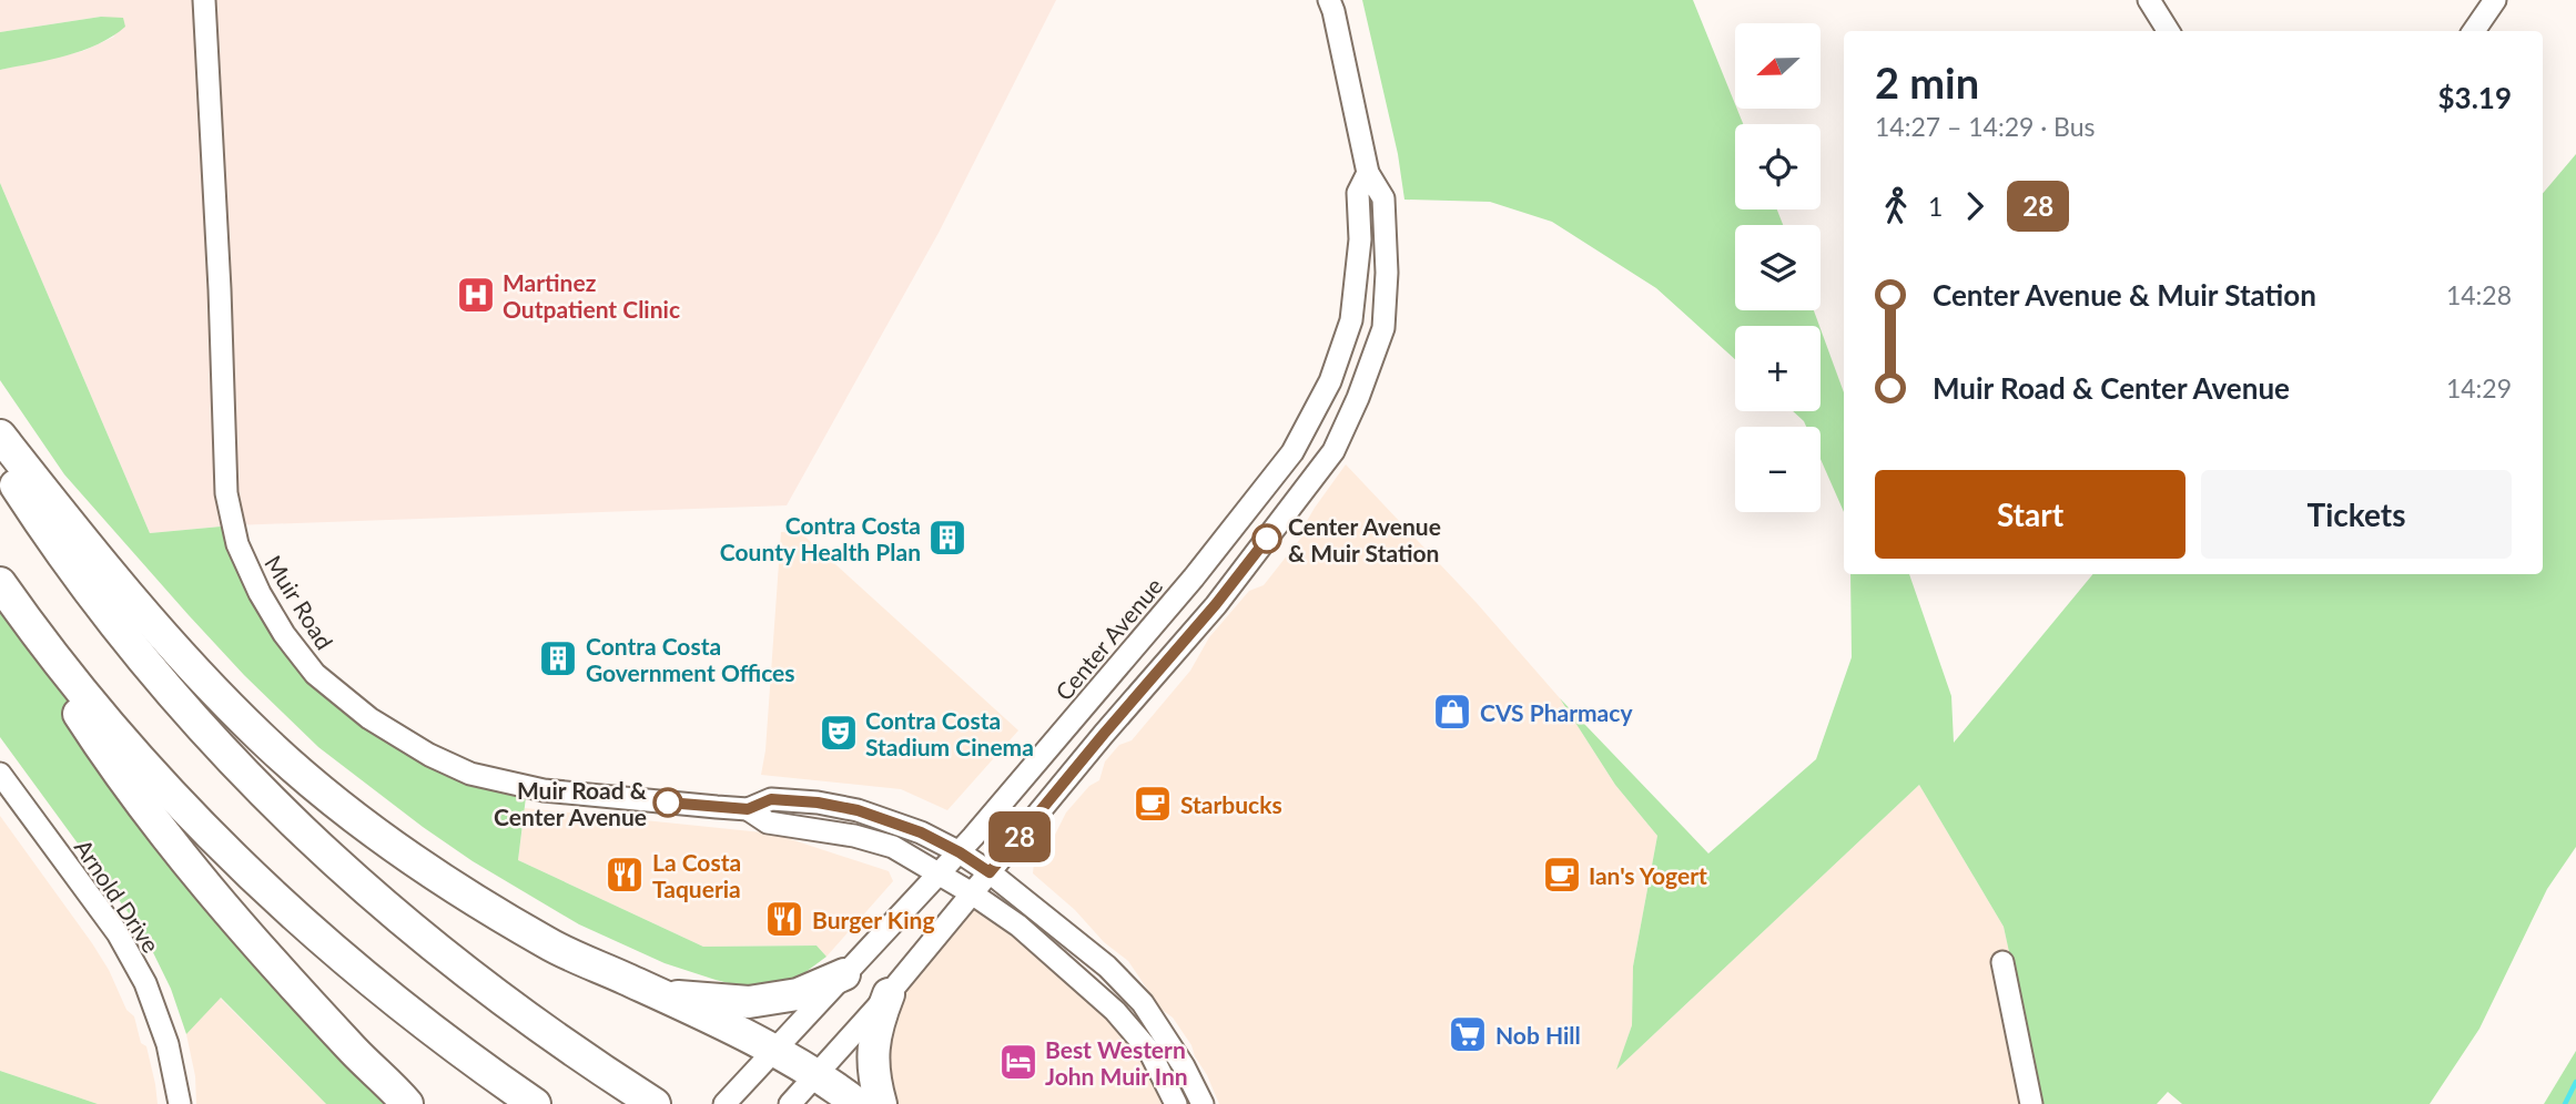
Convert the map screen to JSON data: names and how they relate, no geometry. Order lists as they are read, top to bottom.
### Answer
{
  "streets": {
    "street": ["Muir Road", "Center Avenue", "Arnold Drive"]
  },
  "crossings": [
    ["Muir Road", "Center Avenue"]
  ],
  "places": {
    "hospital": ["Martinez Outpatient Clinic"],
    "building": ["Contra Costa County Health Plan", "Contra Costa Government Offices"],
    "other": ["Center Avenue & Muir Station", "Muir Road & Center Avenue"],
    "shop": ["CVS Pharmacy"],
    "theatre": ["Contra Costa Stadium Cinema"],
    "cafe": ["Starbucks", "Ian's Yogert"],
    "restaurant": ["La Costa Taqueria", "Burger King"],
    "supermarket": ["Nob Hill"],
    "hotel": ["Best Western John Muir Inn"]
  },
  "lines": ["bus line 28"],
  "north": "left",
  "page": {
    "on_map": "28",
    "map_buttons": ["+", "−"],
    "heading": ["2 min", "14:27 – 14:29 · Bus", "$3.19"],
    "legs": ["1", "28"],
    "list": [
      {
        "name": "Center Avenue & Muir Station",
        "value": "14:28"
      },
      {
        "name": "Muir Road & Center Avenue",
        "value": "14:29"
      }
    ],
    "buttons": ["Start", "Tickets"]
  }
}
